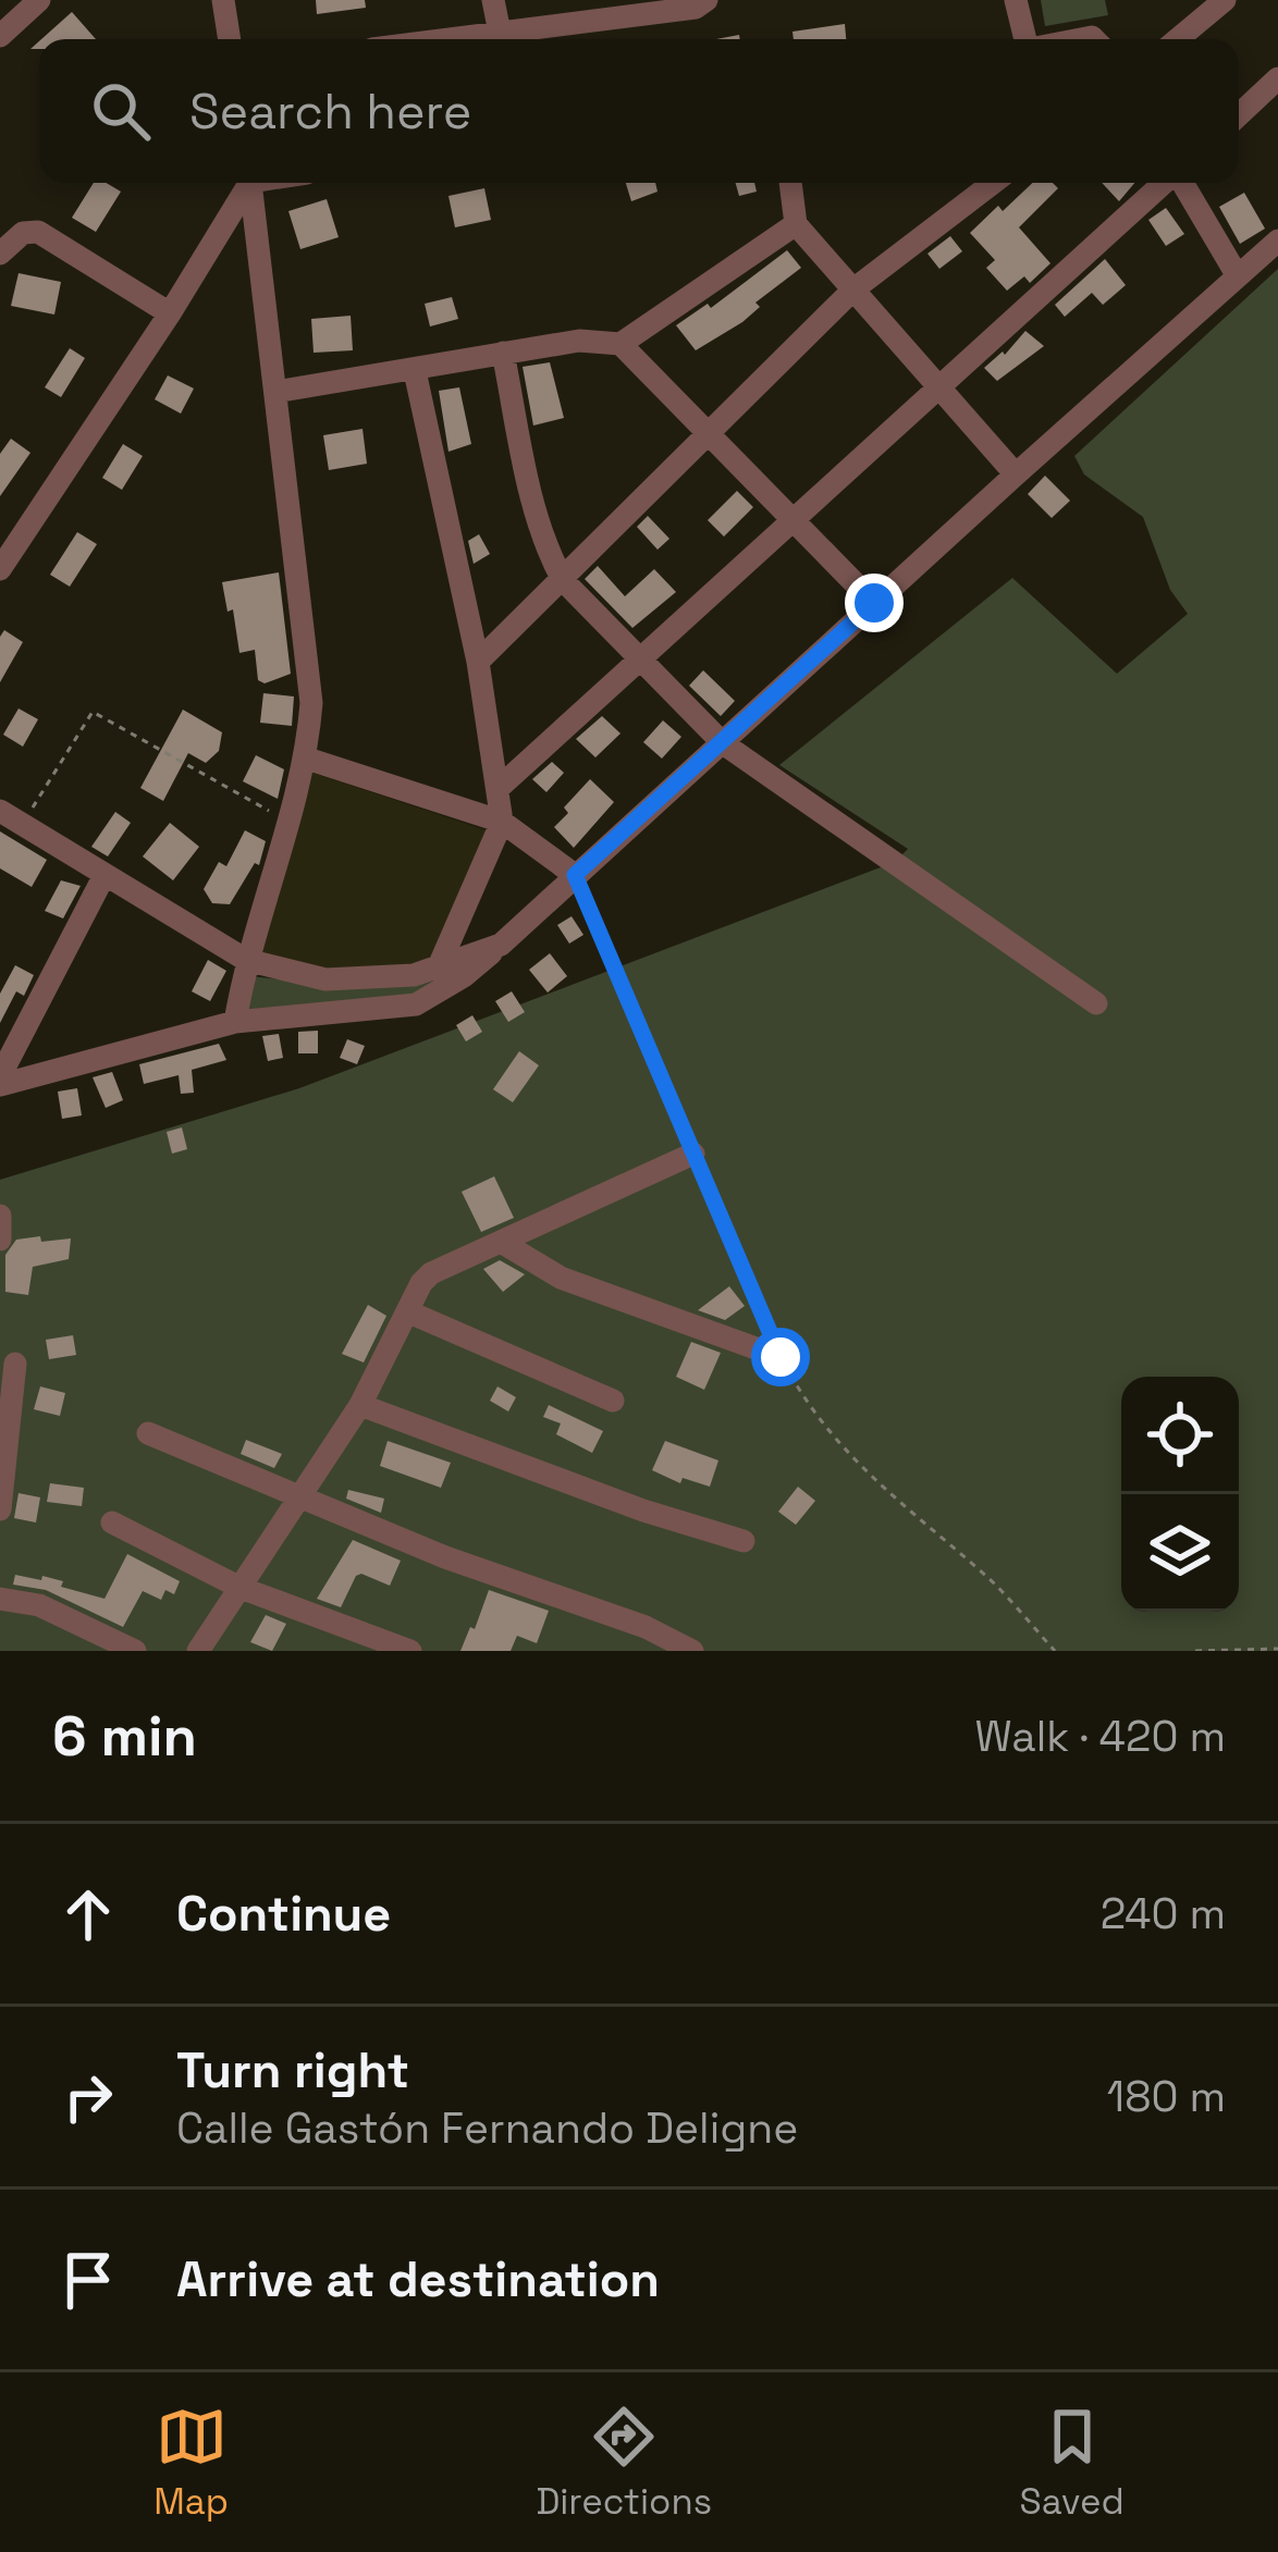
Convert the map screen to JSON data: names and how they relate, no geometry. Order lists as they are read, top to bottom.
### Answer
{
  "page": {
    "search": "Search here",
    "heading": ["6 min", "Walk · 420 m"],
    "list": [
      ["Continue", "240 m"],
      ["Turn right", "Calle Gastón Fernando Deligne", "180 m"],
      "Arrive at destination"
    ],
    "nav": ["Map", "Directions", "Saved"]
  }
}
